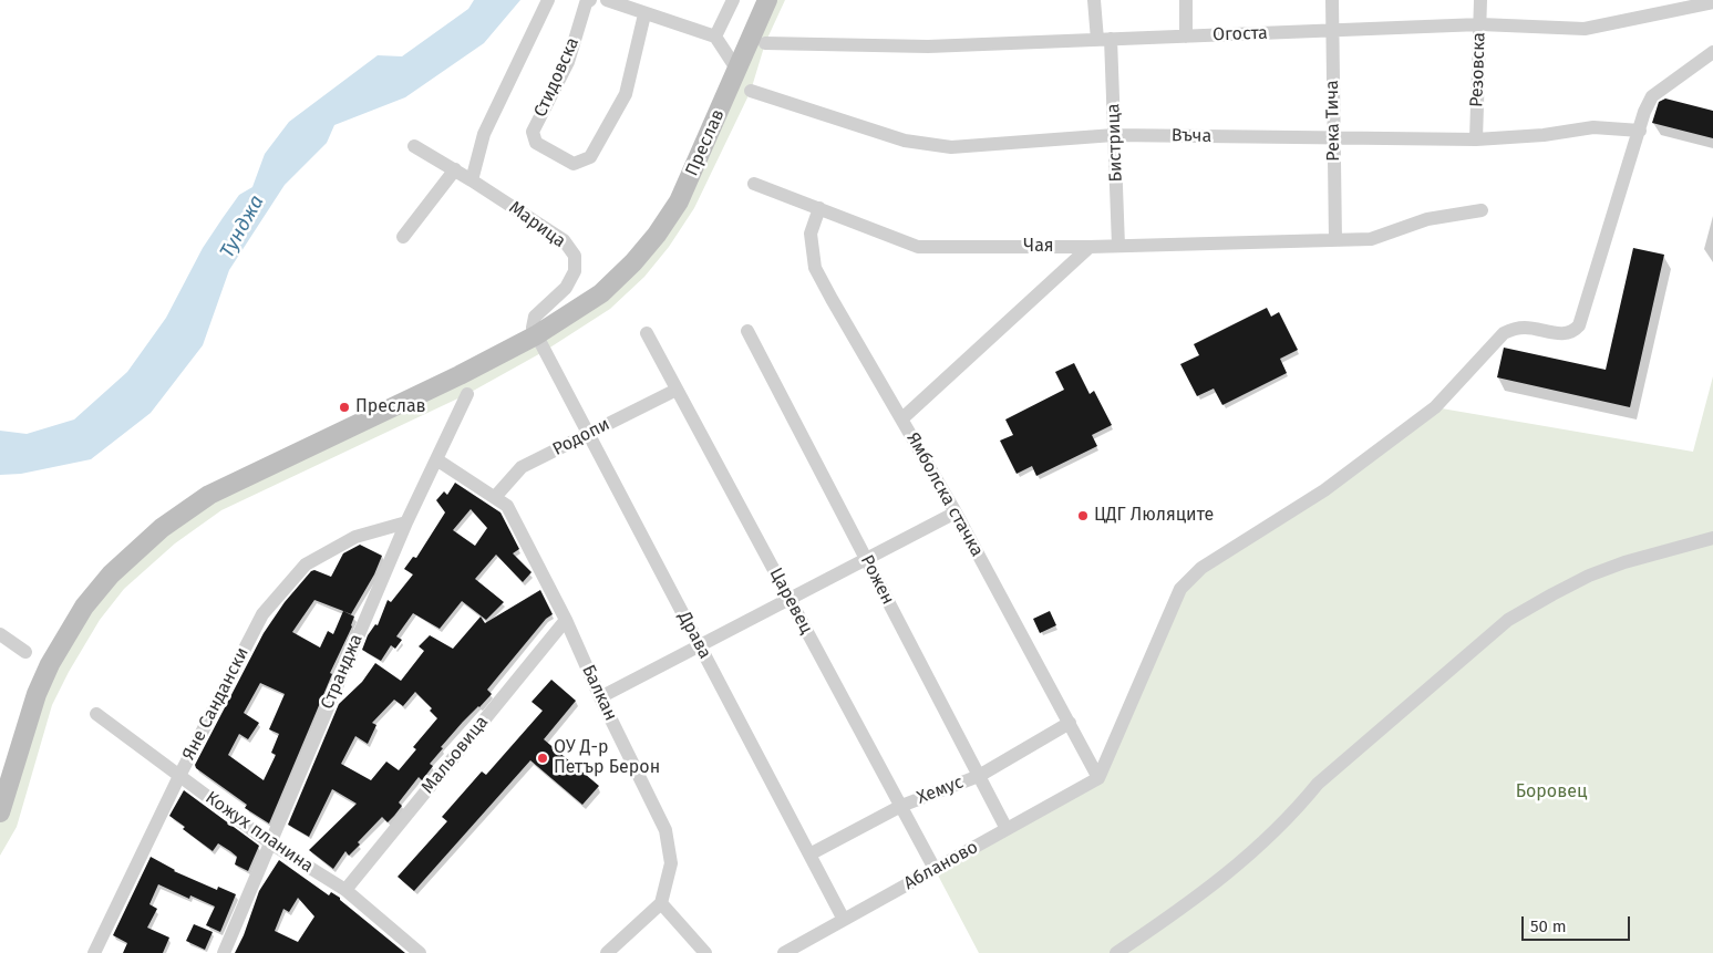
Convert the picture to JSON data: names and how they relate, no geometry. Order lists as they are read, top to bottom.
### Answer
{
  "streets": {
    "main road": ["Преслав"],
    "street": [
      "Огоста",
      "Резовска",
      "Стидовска",
      "Река Тича",
      "Въча",
      "Бистрица",
      "Марица",
      "Чая",
      "Родопи",
      "Ямболска стачка",
      "Рожен",
      "Царевец",
      "Драва",
      "Странджа",
      "Балкан",
      "Яне Сандански",
      "Мальовица",
      "Хемус",
      "Кожух планина",
      "Абланово"
    ]
  },
  "crossings": [
    ["Огоста", "Резовска"],
    ["Огоста", "Река Тича"],
    ["Огоста", "Бистрица"],
    ["Резовска", "Въча"],
    ["Река Тича", "Въча"],
    ["Река Тича", "Чая"],
    ["Въча", "Бистрица"],
    ["Преслав", "Марица"],
    ["Преслав", "Драва"],
    ["Бистрица", "Чая"],
    ["Марица", "Драва"],
    ["Чая", "Ямболска стачка"],
    ["Родопи", "Царевец"],
    ["Родопи", "Драва"],
    ["Родопи", "Балкан"],
    ["Ямболска стачка", "Хемус"],
    ["Ямболска стачка", "Абланово"],
    ["Рожен", "Хемус"],
    ["Рожен", "Абланово"],
    ["Царевец", "Хемус"],
    ["Царевец", "Абланово"],
    ["Драва", "Хемус"],
    ["Драва", "Абланово"],
    ["Странджа", "Балкан"],
    ["Странджа", "Яне Сандански"],
    ["Странджа", "Кожух планина"],
    ["Балкан", "Мальовица"],
    ["Яне Сандански", "Кожух планина"],
    ["Мальовица", "Кожух планина"]
  ],
  "water": ["Тунджа"],
  "parks": ["Боровец"],
  "places": ["Преслав", "ЦДГ Люляците", "ОУ Д-р Петър Берон"],
  "scale_bar": "50 m"
}
